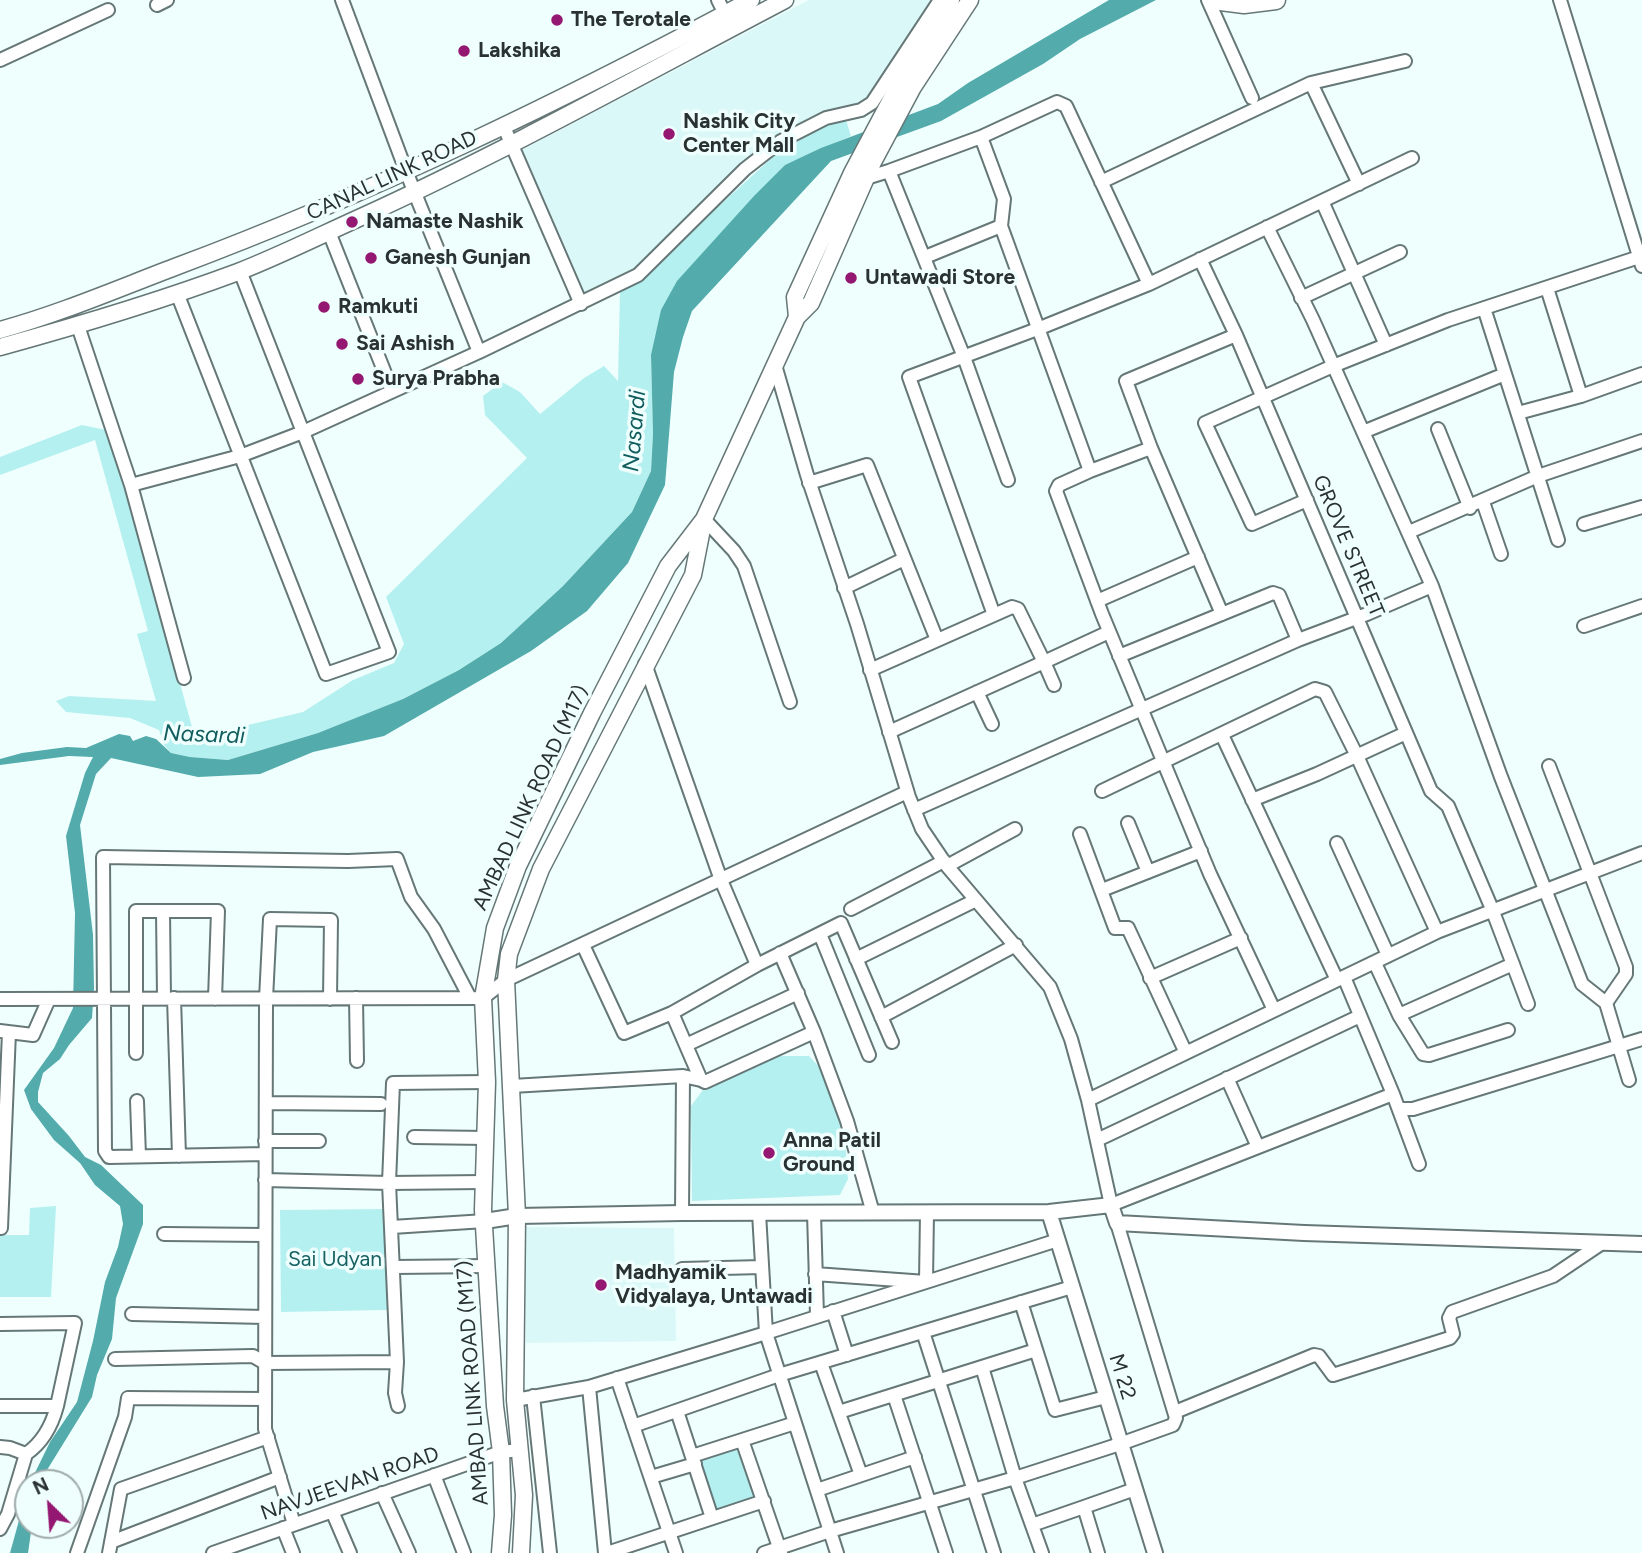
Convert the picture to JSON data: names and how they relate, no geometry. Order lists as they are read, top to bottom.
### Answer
{
  "streets": {
    "main road": ["CANAL LINK ROAD", "AMBAD LINK ROAD (M17)"],
    "street": ["GROVE STREET", "M 22", "NAVJEEVAN ROAD"]
  },
  "crossings": [
    ["AMBAD LINK ROAD (M17)", "NAVJEEVAN ROAD"]
  ],
  "water": ["Nasardi"],
  "parks": ["Sai Udyan"],
  "places": [
    "The Terotale",
    "Lakshika",
    "Nashik City Center Mall",
    "Namaste Nashik",
    "Ganesh Gunjan",
    "Untawadi Store",
    "Ramkuti",
    "Sai Ashish",
    "Surya Prabha",
    "Anna Patil Ground",
    "Madhyamik Vidyalaya, Untawadi"
  ],
  "north": "top left"
}
